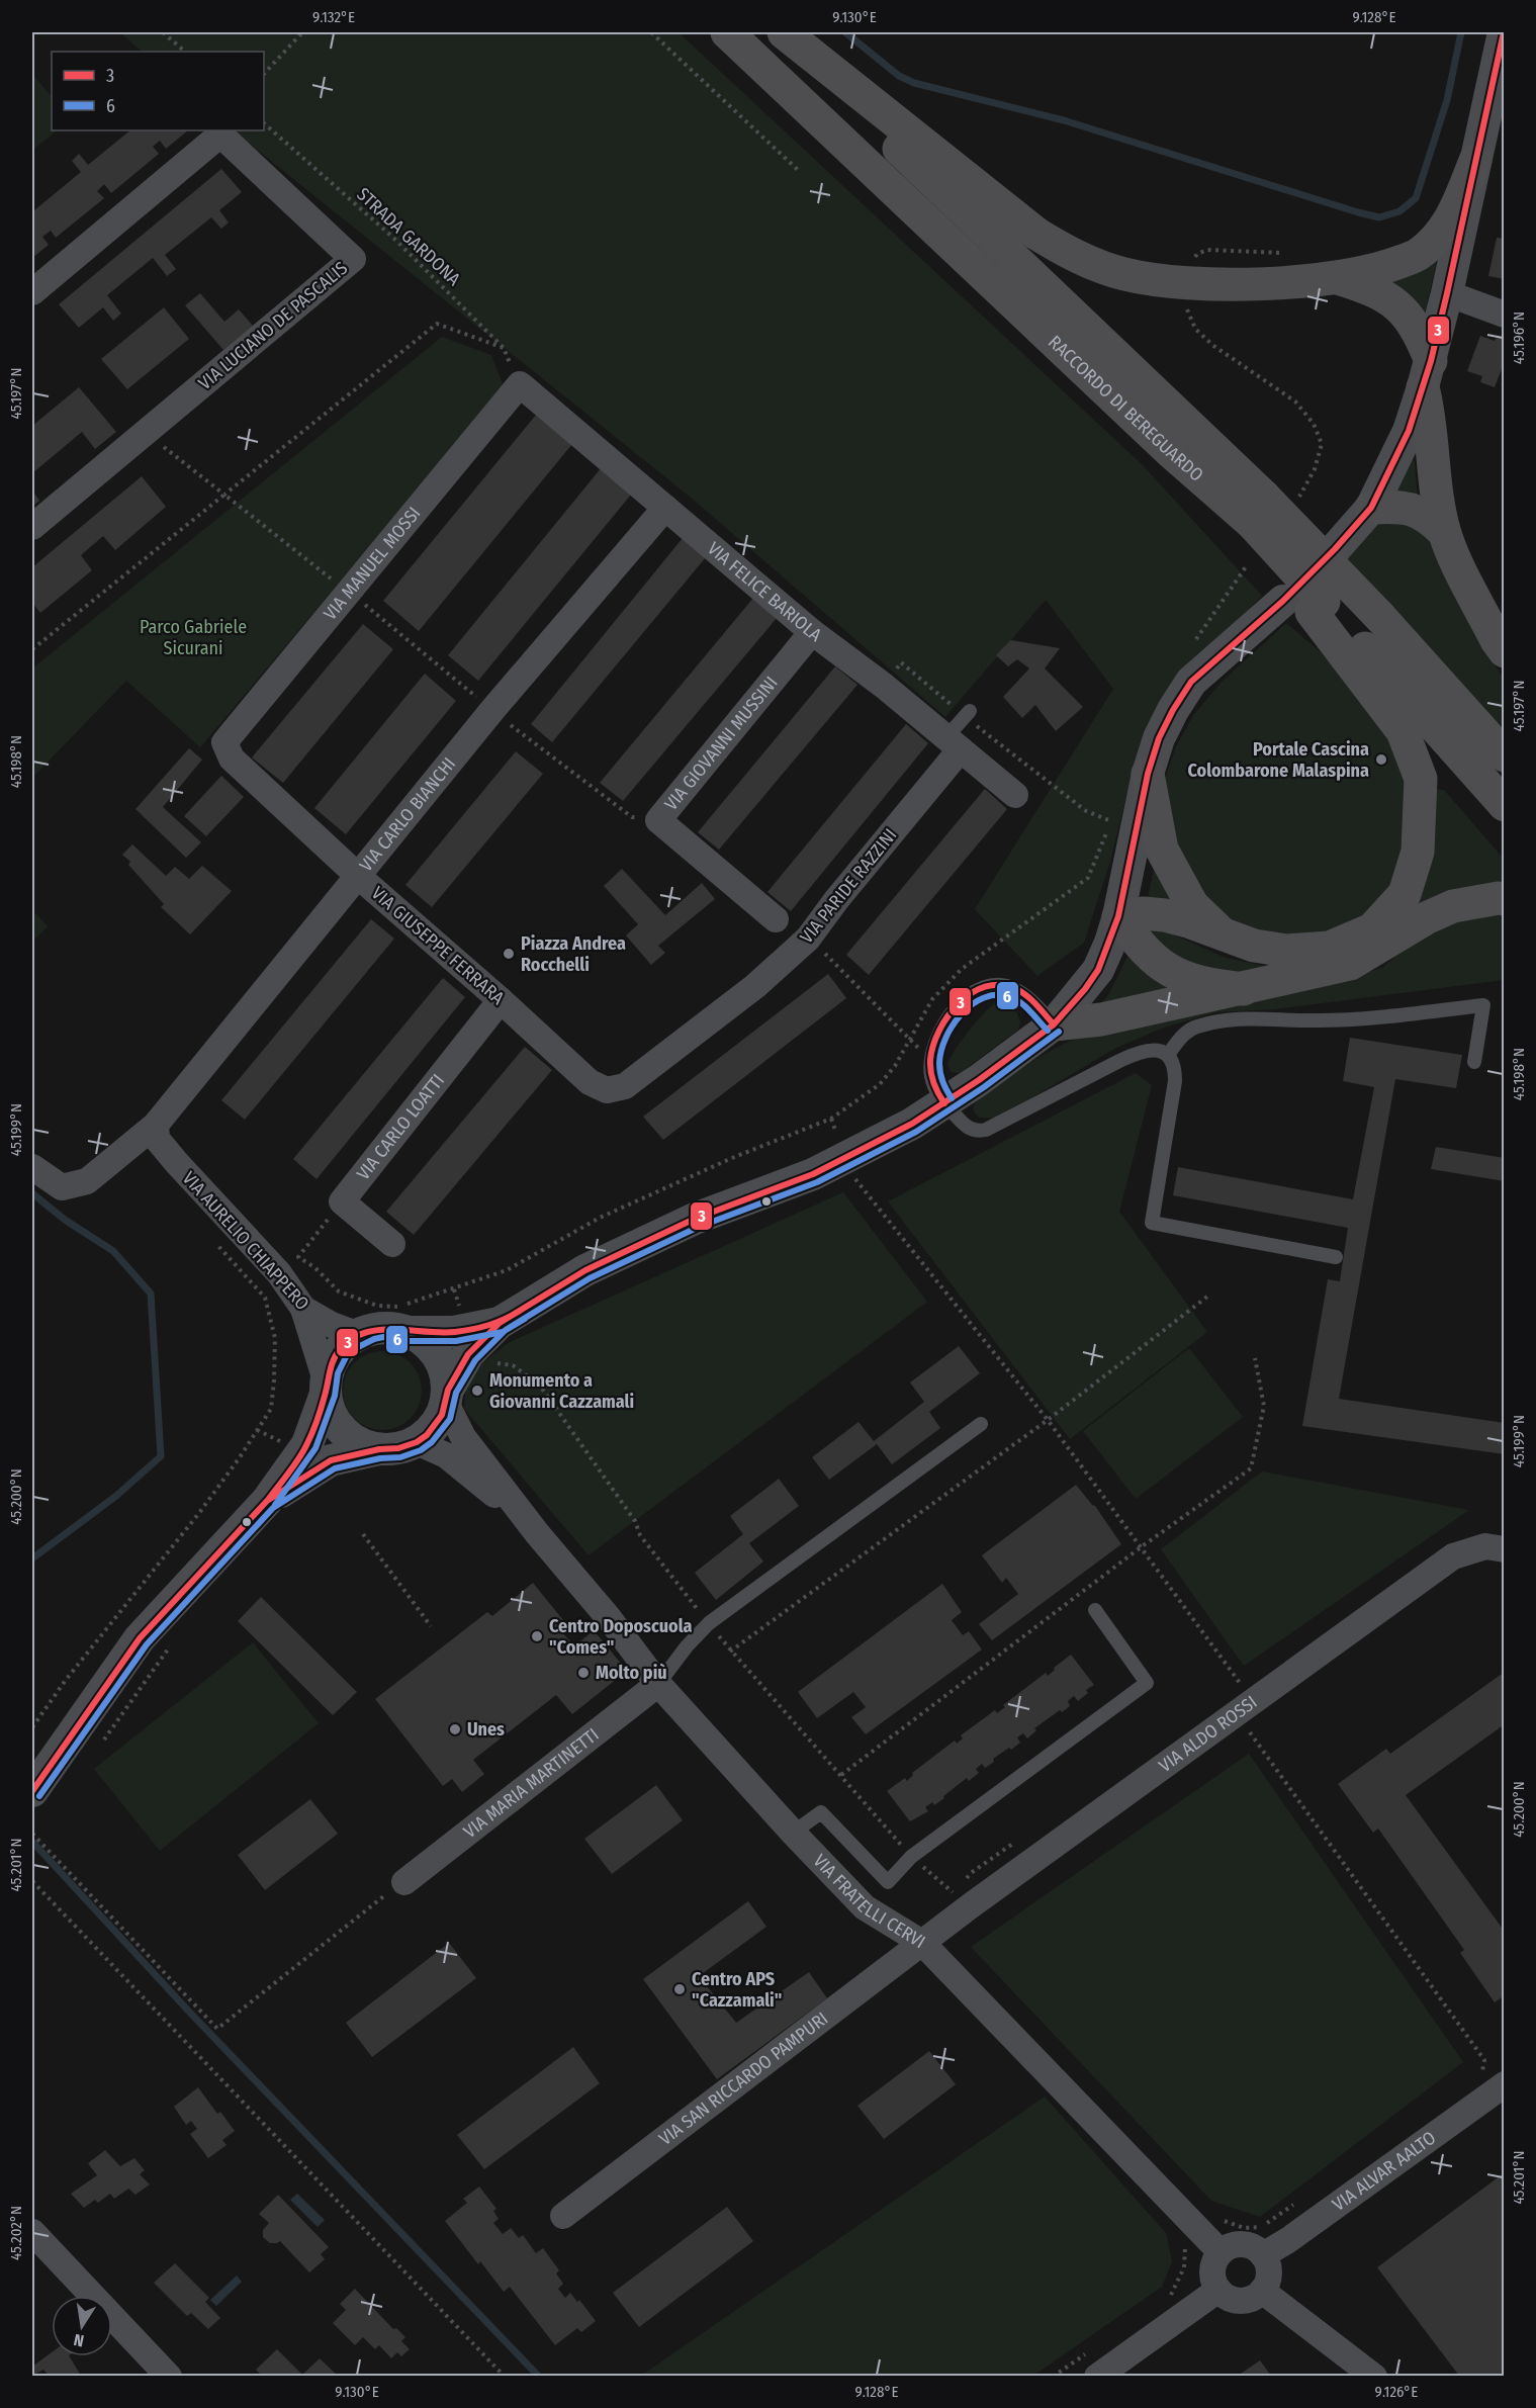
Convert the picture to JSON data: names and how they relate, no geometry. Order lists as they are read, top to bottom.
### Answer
{
  "streets": {
    "highway": ["RACCORDO DI BEREGUARDO"],
    "street": [
      "VIA LUCIANO DE PASCALIS",
      "VIA MANUEL MOSSI",
      "VIA FELICE BARIOLA",
      "VIA GIOVANNI MUSSINI",
      "VIA CARLO BIANCHI",
      "VIA PARIDE RAZZINI",
      "VIA GIUSEPPE FERRARA",
      "VIA CARLO LOATTI",
      "VIA AURELIO CHIAPPERO",
      "VIA ALDO ROSSI",
      "VIA MARIA MARTINETTI",
      "VIA FRATELLI CERVI",
      "VIA SAN RICCARDO PAMPURI",
      "VIA ALVAR AALTO"
    ],
    "path": ["STRADA GARDONA"]
  },
  "crossings": [
    ["STRADA GARDONA", "VIA MANUEL MOSSI"],
    ["STRADA GARDONA", "VIA FELICE BARIOLA"],
    ["VIA MANUEL MOSSI", "VIA FELICE BARIOLA"],
    ["VIA MANUEL MOSSI", "VIA GIUSEPPE FERRARA"],
    ["VIA FELICE BARIOLA", "VIA GIOVANNI MUSSINI"],
    ["VIA FELICE BARIOLA", "VIA CARLO BIANCHI"],
    ["VIA FELICE BARIOLA", "VIA PARIDE RAZZINI"],
    ["VIA CARLO BIANCHI", "VIA GIUSEPPE FERRARA"],
    ["VIA CARLO BIANCHI", "VIA AURELIO CHIAPPERO"],
    ["VIA PARIDE RAZZINI", "VIA GIUSEPPE FERRARA"],
    ["VIA GIUSEPPE FERRARA", "VIA CARLO LOATTI"],
    ["VIA AURELIO CHIAPPERO", "VIA FRATELLI CERVI"],
    ["VIA ALDO ROSSI", "VIA FRATELLI CERVI"],
    ["VIA ALDO ROSSI", "VIA SAN RICCARDO PAMPURI"],
    ["VIA MARIA MARTINETTI", "VIA FRATELLI CERVI"],
    ["VIA FRATELLI CERVI", "VIA SAN RICCARDO PAMPURI"],
    ["VIA FRATELLI CERVI", "VIA ALVAR AALTO"]
  ],
  "parks": ["Parco Gabriele Sicurani"],
  "places": [
    "Portale Cascina Colombarone Malaspina",
    "Piazza Andrea Rocchelli",
    "Monumento a Giovanni Cazzamali",
    "Centro Doposcuola \"Comes\"",
    "Molto più",
    "Unes",
    "Centro APS \"Cazzamali\""
  ],
  "lines": ["transit line 3", "transit line 6"],
  "legend": ["3", "6"],
  "north": "bottom",
  "coordinates": [
    "9.132°E",
    "9.130°E",
    "9.128°E",
    "45.196°N",
    "45.197°N",
    "45.198°N",
    "45.199°N",
    "45.200°N",
    "45.201°N",
    "45.202°N",
    "9.126°E"
  ]
}
